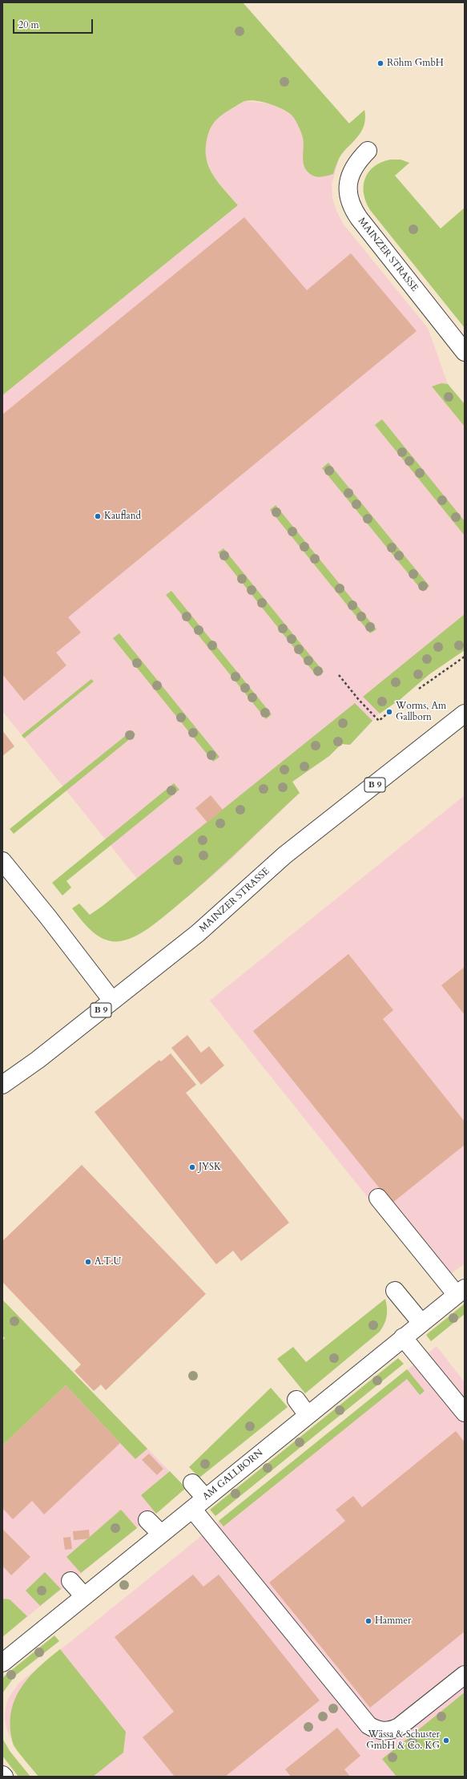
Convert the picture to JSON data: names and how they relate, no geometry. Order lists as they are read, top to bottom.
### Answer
{
  "streets": {
    "street": ["MAINZER STRASSE", "B 9", "AM GALLBORN"]
  },
  "places": [
    "Röhm GmbH",
    "Kaufland",
    "Worms, Am Gallborn",
    "JYSK",
    "A.T.U",
    "Hammer",
    "Wässa & Schuster GmbH & Co. KG"
  ],
  "scale_bar": "20 m"
}
